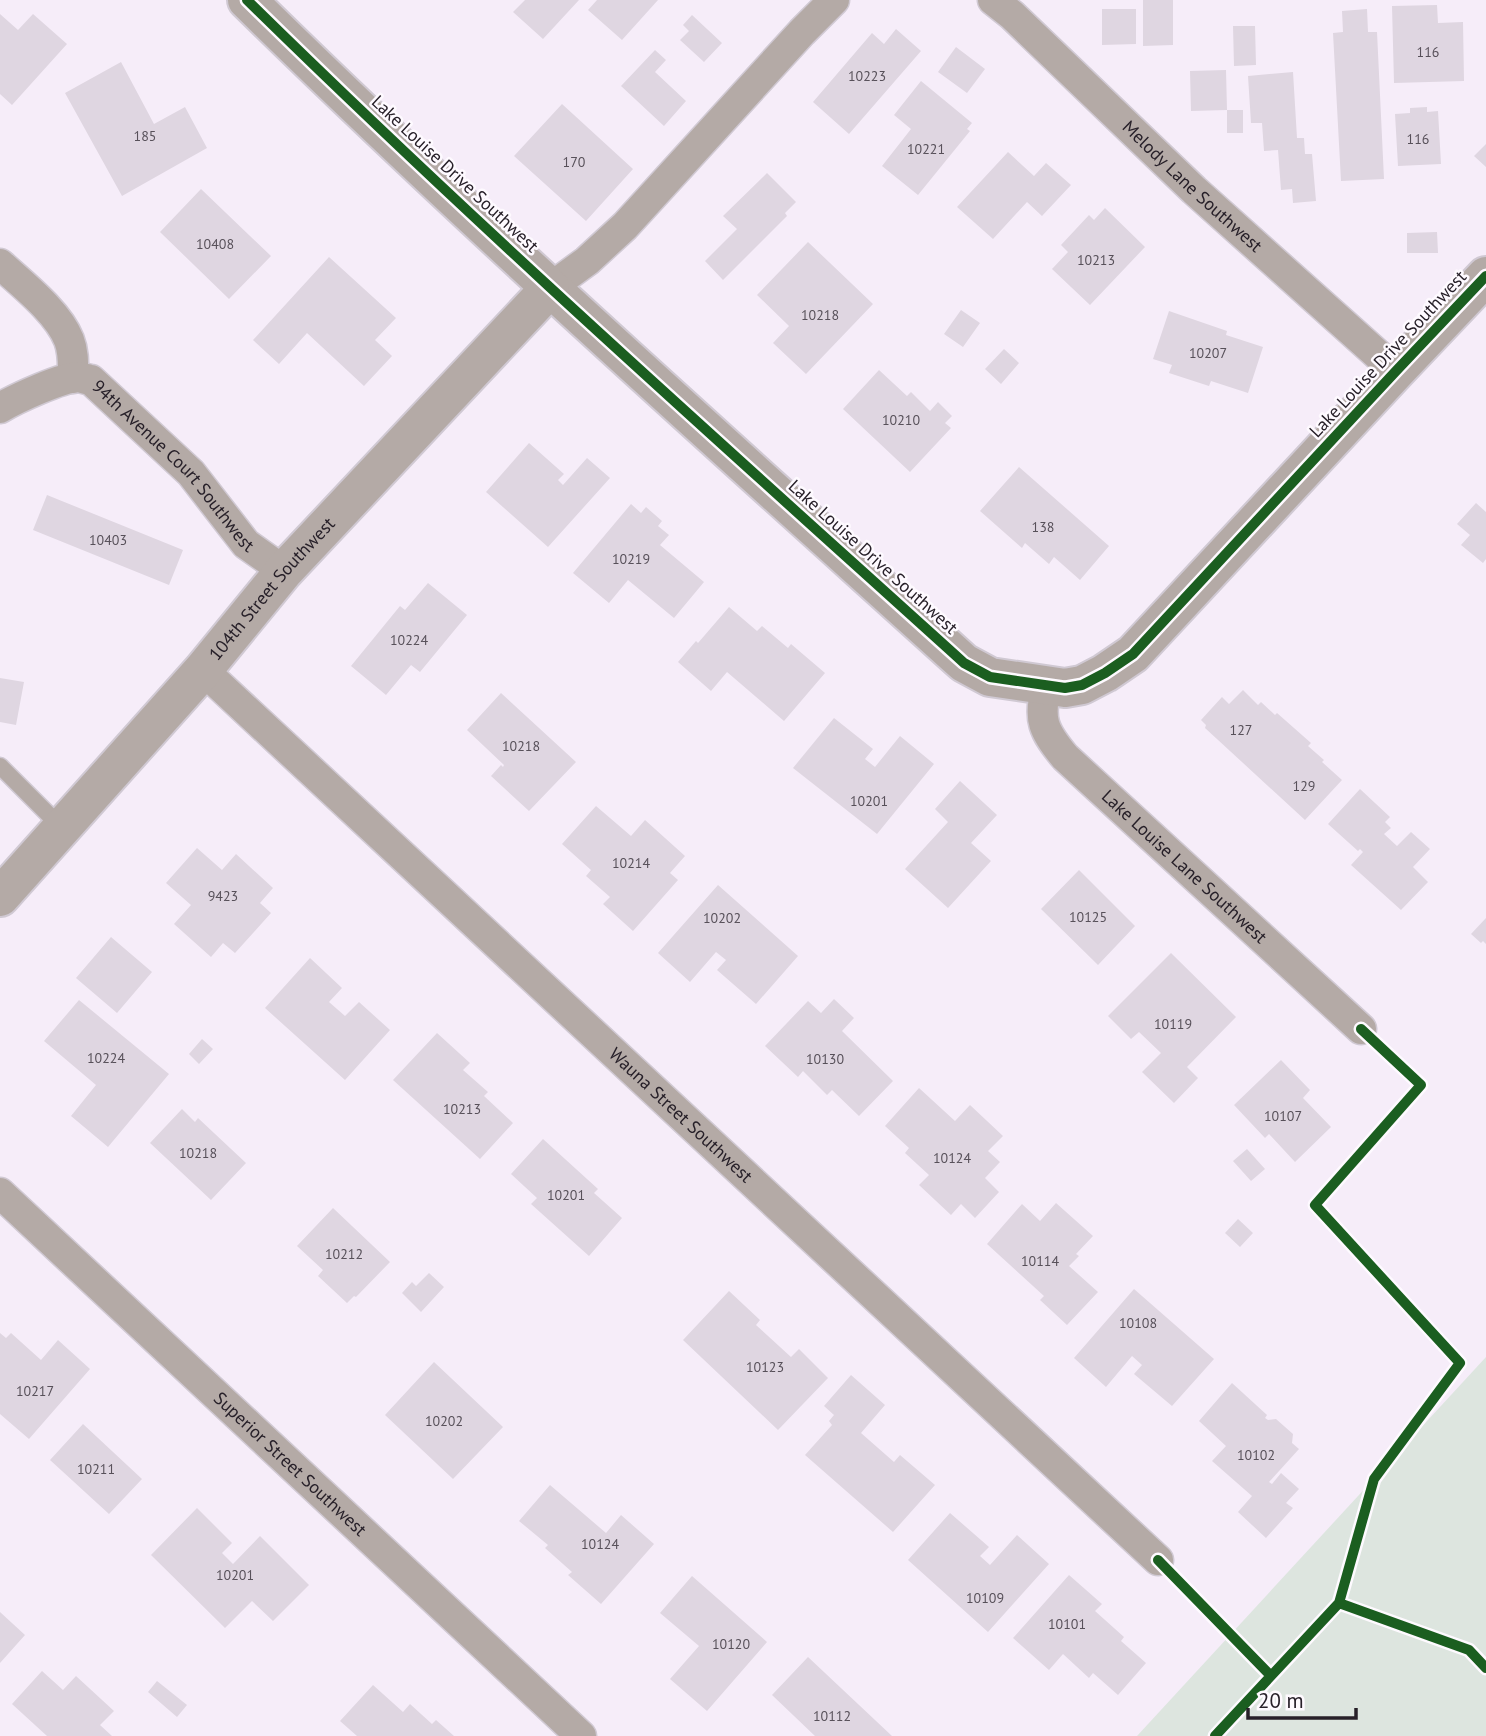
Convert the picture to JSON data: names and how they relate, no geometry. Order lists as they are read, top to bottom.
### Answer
{
  "streets": {
    "street": [
      "Lake Louise Drive Southwest",
      "Melody Lane Southwest",
      "94th Avenue Court Southwest",
      "104th Street Southwest",
      "Lake Louise Lane Southwest",
      "Wauna Street Southwest",
      "Superior Street Southwest"
    ]
  },
  "crossings": [
    ["Lake Louise Drive Southwest", "Melody Lane Southwest"],
    ["Lake Louise Drive Southwest", "104th Street Southwest"],
    ["Lake Louise Drive Southwest", "Lake Louise Lane Southwest"],
    ["94th Avenue Court Southwest", "104th Street Southwest"],
    ["104th Street Southwest", "Wauna Street Southwest"]
  ],
  "house_numbers": [
    "116",
    "10223",
    "185",
    "116",
    "10221",
    "170",
    "10408",
    "10213",
    "10218",
    "10207",
    "10210",
    "138",
    "10403",
    "10219",
    "10224",
    "127",
    "10218",
    "129",
    "10201",
    "10214",
    "9423",
    "10125",
    "10202",
    "10119",
    "10224",
    "10130",
    "10213",
    "10107",
    "10218",
    "10124",
    "10201",
    "10212",
    "10114",
    "10108",
    "10123",
    "10217",
    "10202",
    "10102",
    "10211",
    "10124",
    "10201",
    "10109",
    "10101",
    "10120",
    "10112"
  ],
  "scale_bar": "20 m"
}
